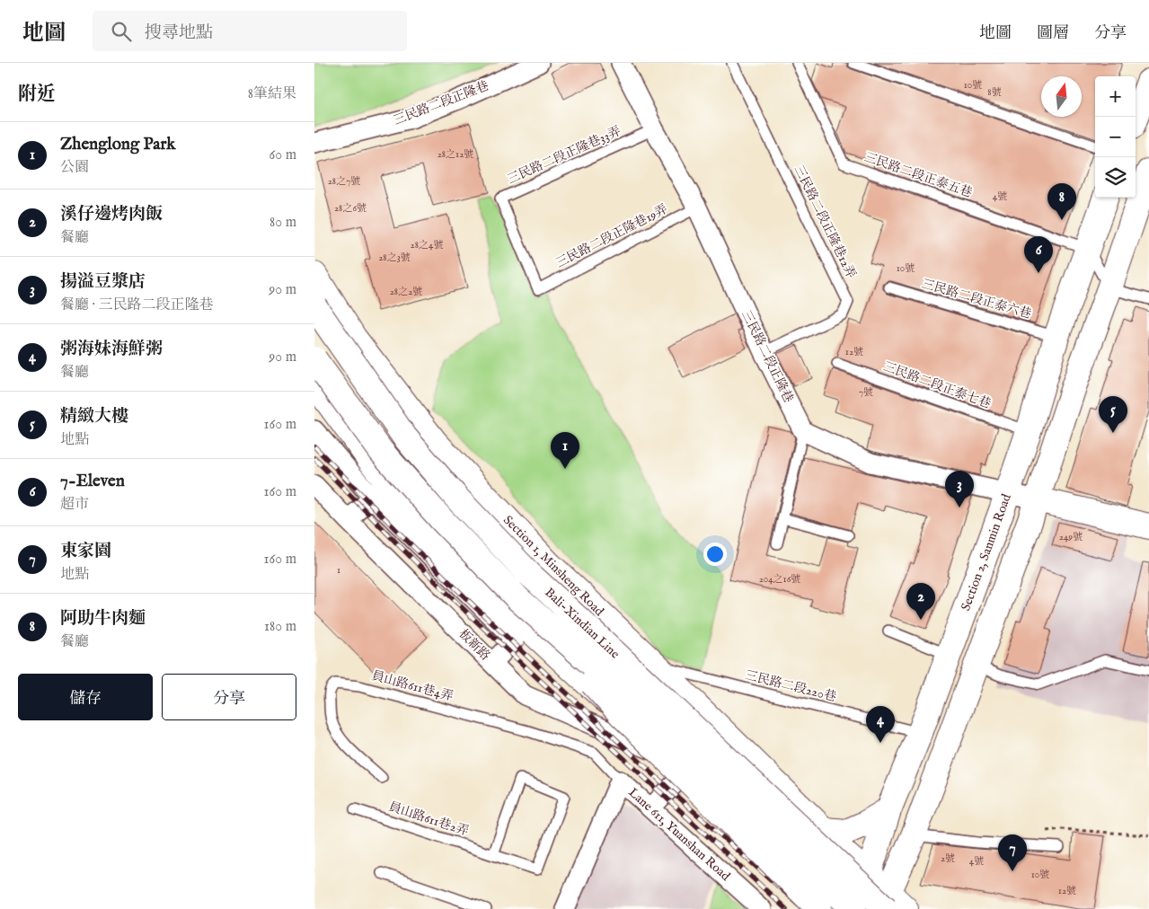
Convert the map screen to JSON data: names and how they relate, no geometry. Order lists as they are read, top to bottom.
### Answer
{
  "streets": {
    "main road": ["Section 2, Sanmin Road", "Section 1, Minsheng Road", "Bali-Xindian Line"],
    "street": ["三民路二段正隆巷", "板新路", "Lane 611, Yuanshan Road"],
    "lane": [
      "三民路二段正隆巷33弄",
      "三民路二段正泰五巷",
      "三民路二段正隆巷12弄",
      "三民路二段正隆巷19弄",
      "三民路二段正泰六巷",
      "三民路二段正泰七巷",
      "員山路611巷4弄",
      "三民路二段220巷",
      "員山路611巷2弄"
    ]
  },
  "crossings": [
    ["三民路二段正隆巷", "三民路二段正隆巷33弄"],
    ["三民路二段正隆巷", "三民路二段正隆巷12弄"],
    ["三民路二段正隆巷", "三民路二段正隆巷19弄"],
    ["三民路二段正隆巷33弄", "三民路二段正隆巷19弄"],
    ["三民路二段正泰五巷", "Section 2, Sanmin Road"],
    ["三民路二段正泰六巷", "Section 2, Sanmin Road"],
    ["三民路二段正泰七巷", "Section 2, Sanmin Road"],
    ["Section 2, Sanmin Road", "Section 1, Minsheng Road"],
    ["Section 2, Sanmin Road", "三民路二段220巷"],
    ["Section 1, Minsheng Road", "Bali-Xindian Line"],
    ["Section 1, Minsheng Road", "三民路二段220巷"],
    ["員山路611巷4弄", "Lane 611, Yuanshan Road"]
  ],
  "house_numbers": [
    "10號",
    "8號",
    "28之12號",
    "28之7號",
    "4號",
    "28之6號",
    "28之4號",
    "28之3號",
    "10號",
    "28之2號",
    "12號",
    "7號",
    "249號",
    "1",
    "204之16號",
    "2號",
    "4號",
    "10號",
    "12號"
  ],
  "north": "top",
  "page": {
    "header": "地圖",
    "search": "搜尋地點",
    "nav": ["地圖", "圖層", "分享"],
    "heading": ["附近", "8筆結果"],
    "map_buttons": ["+", "−"],
    "list": [
      {
        "mark": "1",
        "name": "Zhenglong Park",
        "note": "公園",
        "value": "60 m"
      },
      {
        "mark": "2",
        "name": "溪仔邊烤肉飯",
        "note": "餐廳",
        "value": "80 m"
      },
      {
        "mark": "3",
        "name": "揚溢豆漿店",
        "note": "餐廳 · 三民路二段正隆巷",
        "value": "90 m"
      },
      {
        "mark": "4",
        "name": "粥海妹海鮮粥",
        "note": "餐廳",
        "value": "90 m"
      },
      {
        "mark": "5",
        "name": "精緻大樓",
        "note": "地點",
        "value": "160 m"
      },
      {
        "mark": "6",
        "name": "7-Eleven",
        "note": "超市",
        "value": "160 m"
      },
      {
        "mark": "7",
        "name": "東家園",
        "note": "地點",
        "value": "160 m"
      },
      {
        "mark": "8",
        "name": "阿助牛肉麵",
        "note": "餐廳",
        "value": "180 m"
      }
    ],
    "pins": [
      "8",
      "6",
      "5",
      "1",
      "3",
      "2",
      "4",
      "7"
    ],
    "buttons": ["儲存", "分享"]
  }
}
